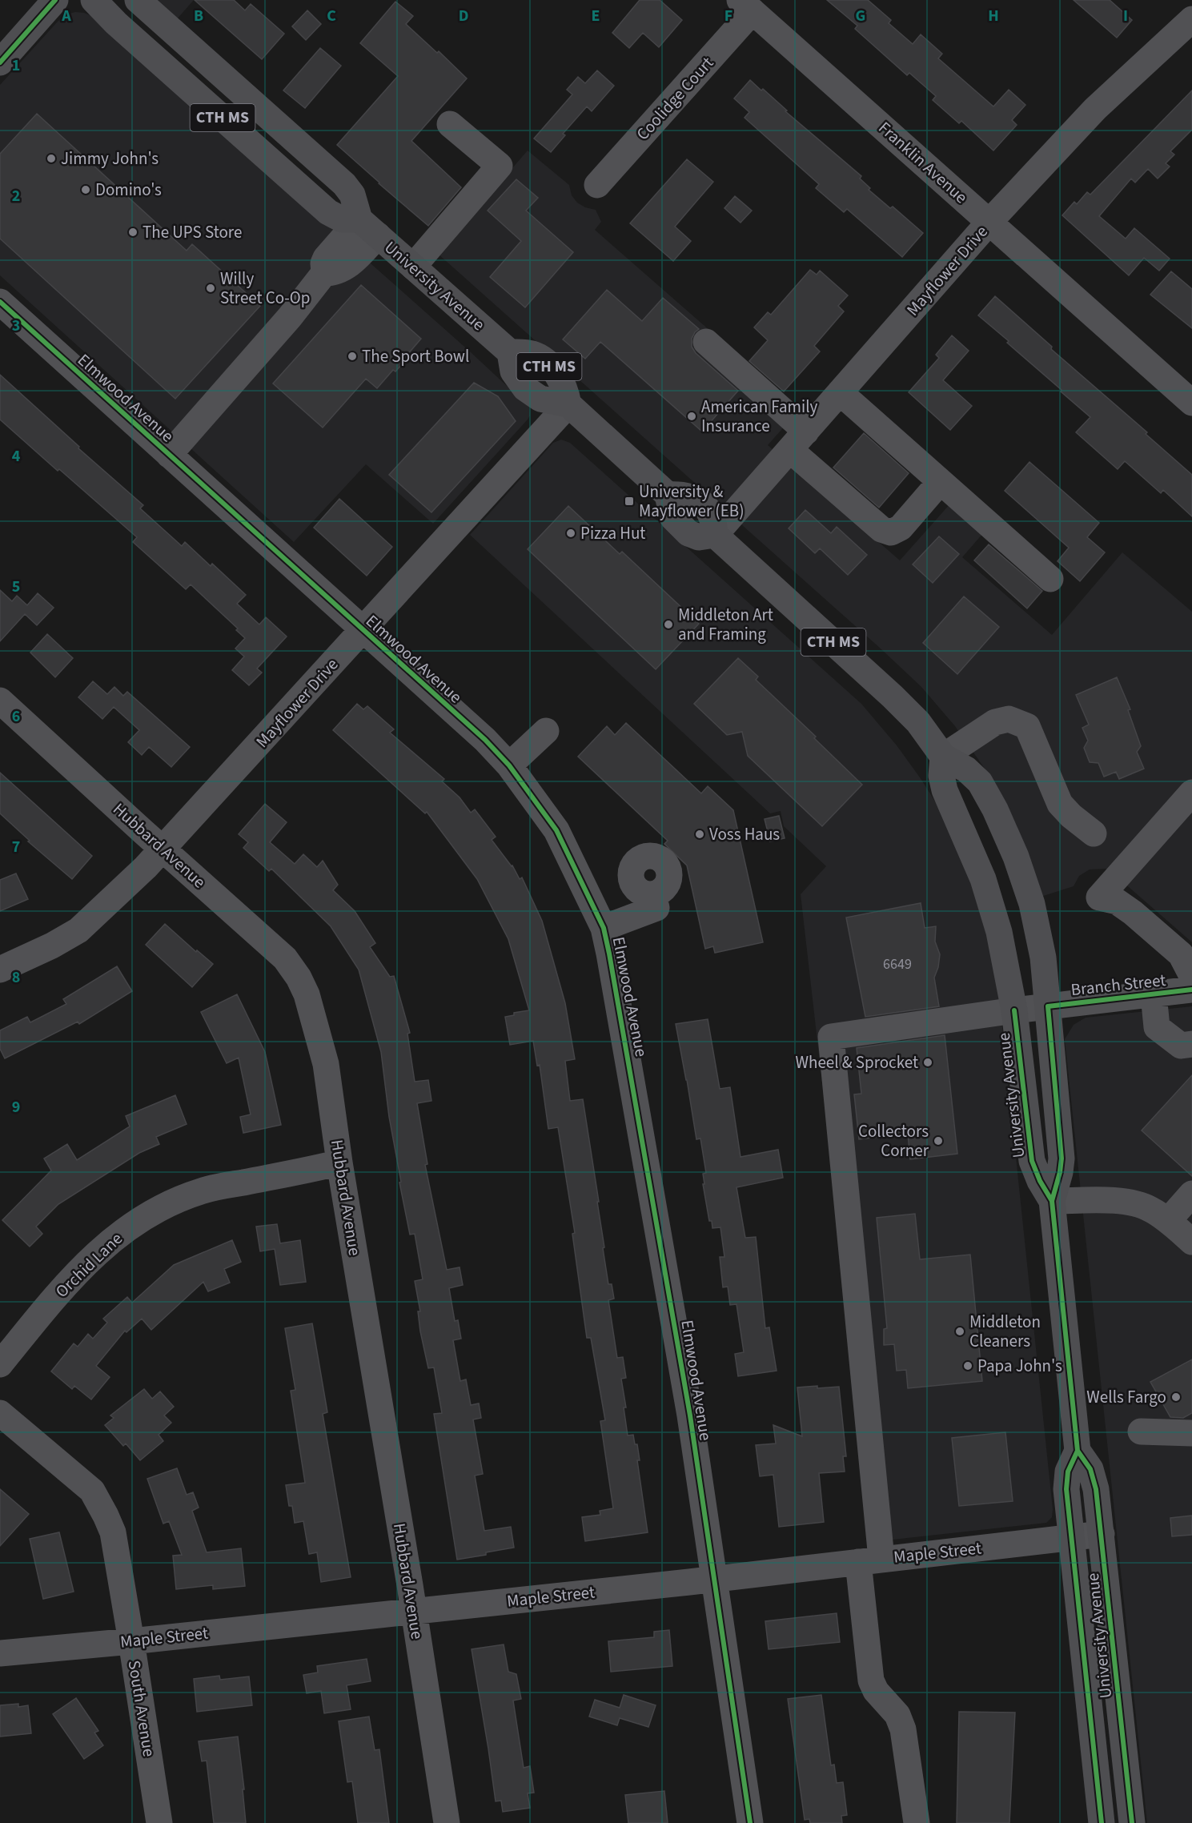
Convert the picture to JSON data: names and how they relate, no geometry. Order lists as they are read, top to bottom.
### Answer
{
  "streets": {
    "main road": ["CTH MS", "University Avenue"],
    "street": [
      "Coolidge Court",
      "Franklin Avenue",
      "Mayflower Drive",
      "Elmwood Avenue",
      "Hubbard Avenue",
      "Branch Street",
      "Orchid Lane",
      "Maple Street",
      "South Avenue"
    ]
  },
  "crossings": [
    ["Coolidge Court", "Franklin Avenue"],
    ["CTH MS", "Mayflower Drive"],
    ["CTH MS", "University Avenue"],
    ["Franklin Avenue", "Mayflower Drive"],
    ["Mayflower Drive", "University Avenue"],
    ["Mayflower Drive", "Elmwood Avenue"],
    ["Mayflower Drive", "Hubbard Avenue"],
    ["University Avenue", "Branch Street"],
    ["University Avenue", "Maple Street"],
    ["Elmwood Avenue", "Maple Street"],
    ["Hubbard Avenue", "Orchid Lane"],
    ["Hubbard Avenue", "Maple Street"],
    ["Branch Street", "Maple Street"],
    ["Maple Street", "South Avenue"]
  ],
  "places": {
    "other": [
      "Jimmy John's",
      "Domino's",
      "The UPS Store",
      "Willy Street Co-Op",
      "The Sport Bowl",
      "American Family Insurance",
      "Pizza Hut",
      "Middleton Art and Framing",
      "Voss Haus",
      "Wheel & Sprocket",
      "Collectors Corner",
      "Middleton Cleaners",
      "Papa John's",
      "Wells Fargo"
    ],
    "transit": ["University & Mayflower (EB)"]
  },
  "house_numbers": ["6649"],
  "grid": {
    "columns": [
      "A",
      "B",
      "C",
      "D",
      "E",
      "F",
      "G",
      "H",
      "I"
    ],
    "rows": [
      "1",
      "2",
      "3",
      "4",
      "5",
      "6",
      "7",
      "8",
      "9"
    ]
  }
}
